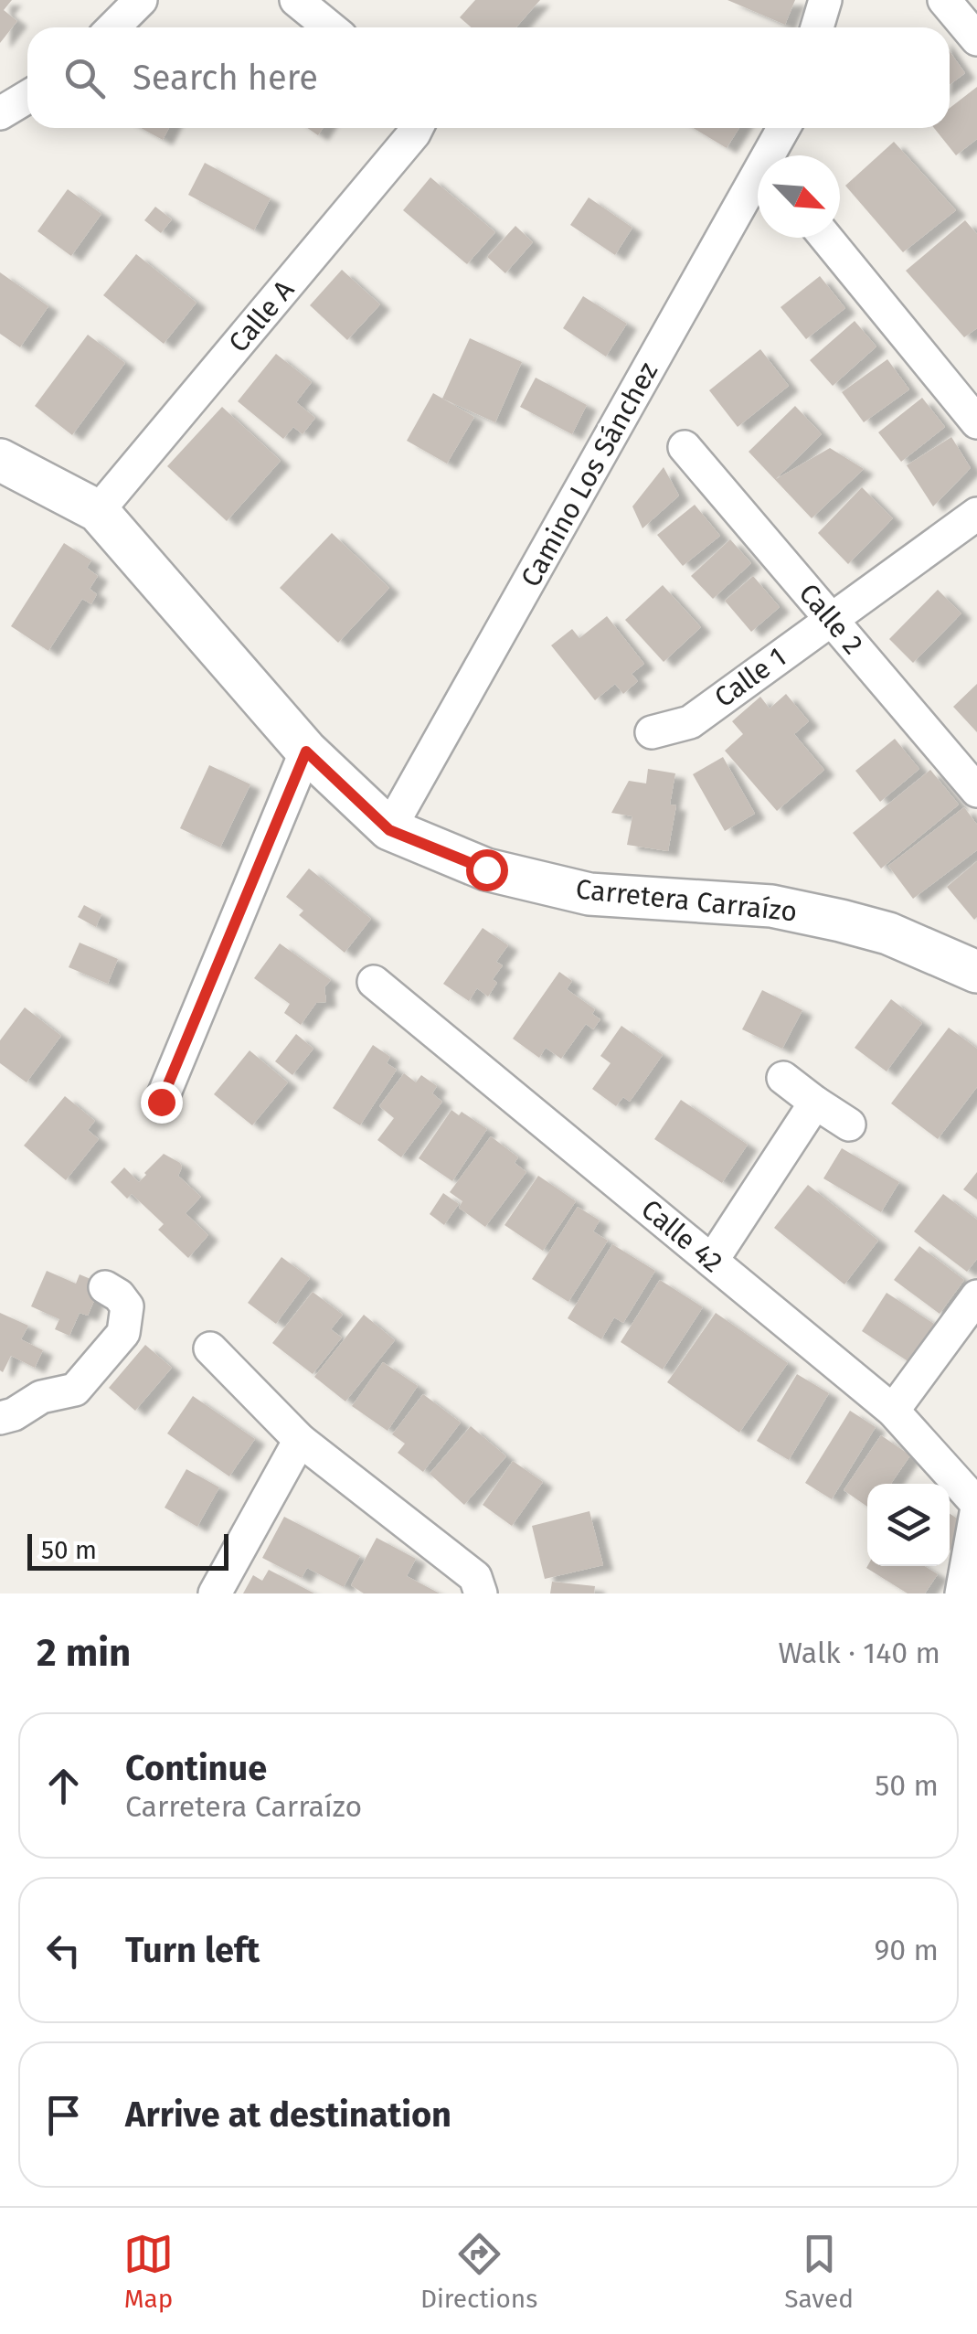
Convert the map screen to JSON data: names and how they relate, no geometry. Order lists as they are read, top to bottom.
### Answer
{
  "streets": {
    "street": [
      "Calle A",
      "Camino Los Sánchez",
      "Calle 2",
      "Calle 1",
      "Carretera Carraízo",
      "Calle 42"
    ]
  },
  "crossings": [
    ["Calle A", "Carretera Carraízo"],
    ["Camino Los Sánchez", "Carretera Carraízo"],
    ["Calle 2", "Calle 1"]
  ],
  "scale_bar": "50 m",
  "north": "bottom right",
  "page": {
    "search": "Search here",
    "scale": "50 m",
    "heading": ["2 min", "Walk · 140 m"],
    "list": [
      ["Continue", "Carretera Carraízo", "50 m"],
      ["Turn left", "90 m"],
      "Arrive at destination"
    ],
    "nav": ["Map", "Directions", "Saved"]
  }
}
